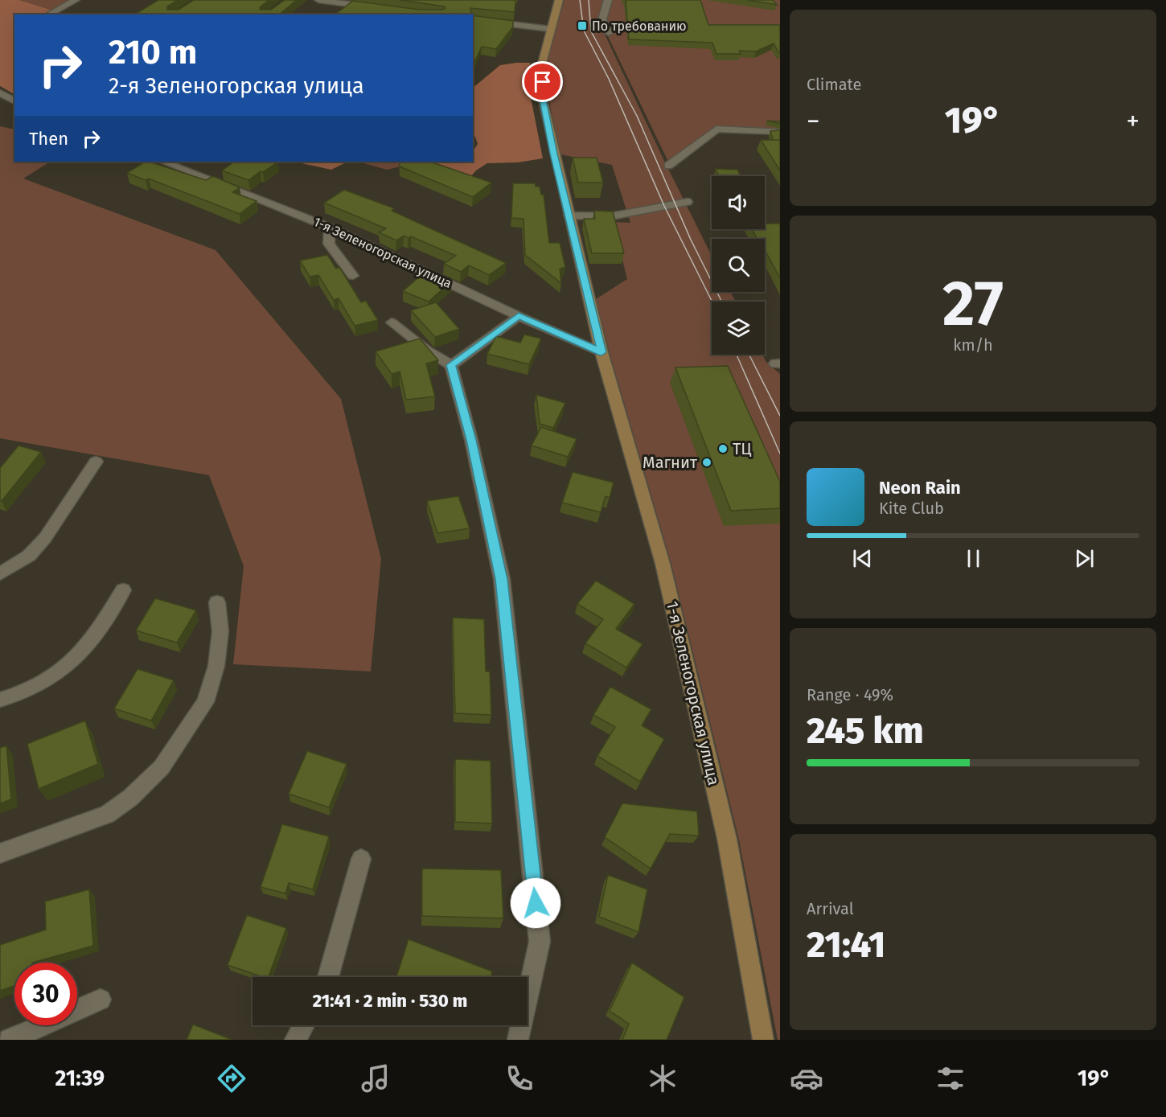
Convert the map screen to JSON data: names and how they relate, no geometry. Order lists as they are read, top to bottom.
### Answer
{
  "streets": {
    "main road": ["1-я Зеленогорская улица"]
  },
  "places": {
    "transit": ["По требованию"],
    "other": ["ТЦ", "Магнит"]
  },
  "page": {
    "tile": [
      "Climate",
      ["27", "km/h"],
      ["Range · 49%", "245 km"],
      ["Arrival", "21:41"]
    ],
    "turn": ["210 m", "2-я Зеленогорская улица"],
    "heat": ["−", "19°", "+"],
    "then": "Then",
    "song": ["Neon Rain", "Kite Club"],
    "limit": "30",
    "trip": "21:41 · 2 min · 530 m",
    "tabs": ["21:39", "19°"]
  }
}
